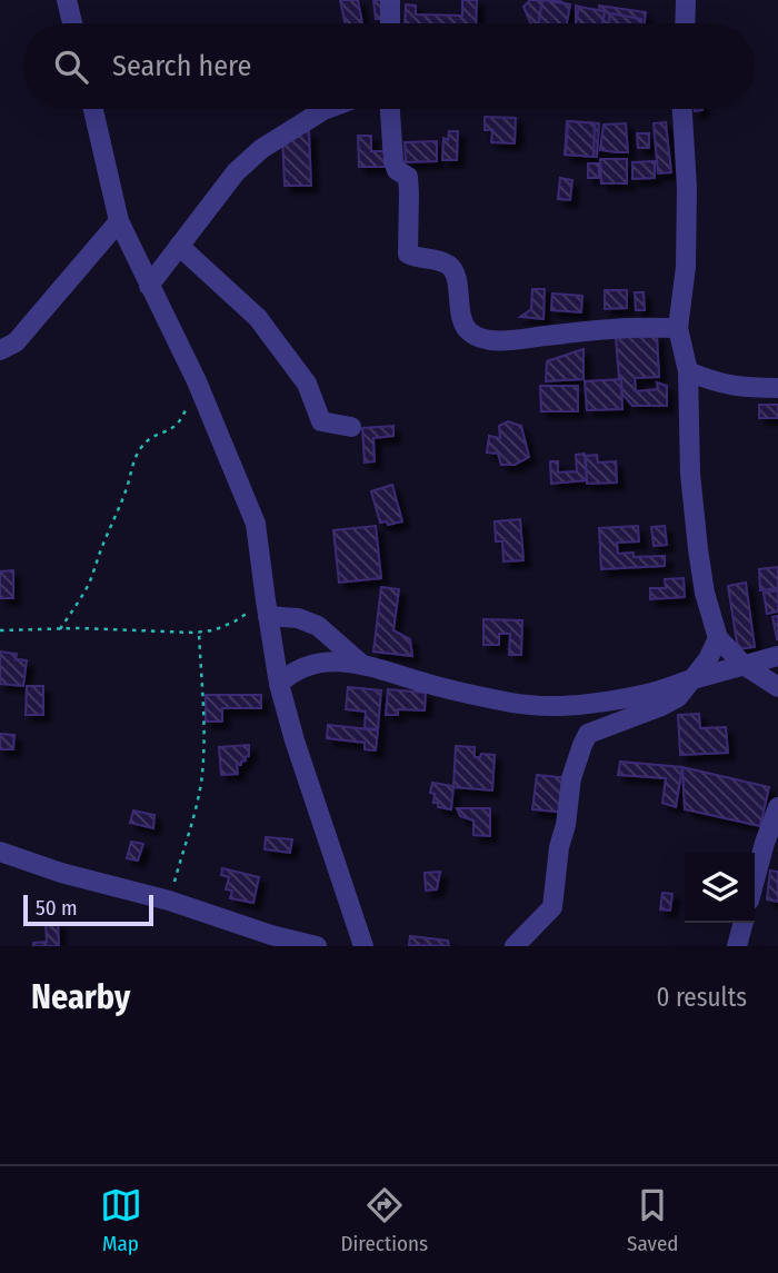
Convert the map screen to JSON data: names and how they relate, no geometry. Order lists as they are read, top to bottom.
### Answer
{
  "scale_bar": "50 m",
  "page": {
    "search": "Search here",
    "scale": "50 m",
    "heading": ["Nearby", "0 results"],
    "nav": ["Map", "Directions", "Saved"]
  }
}
